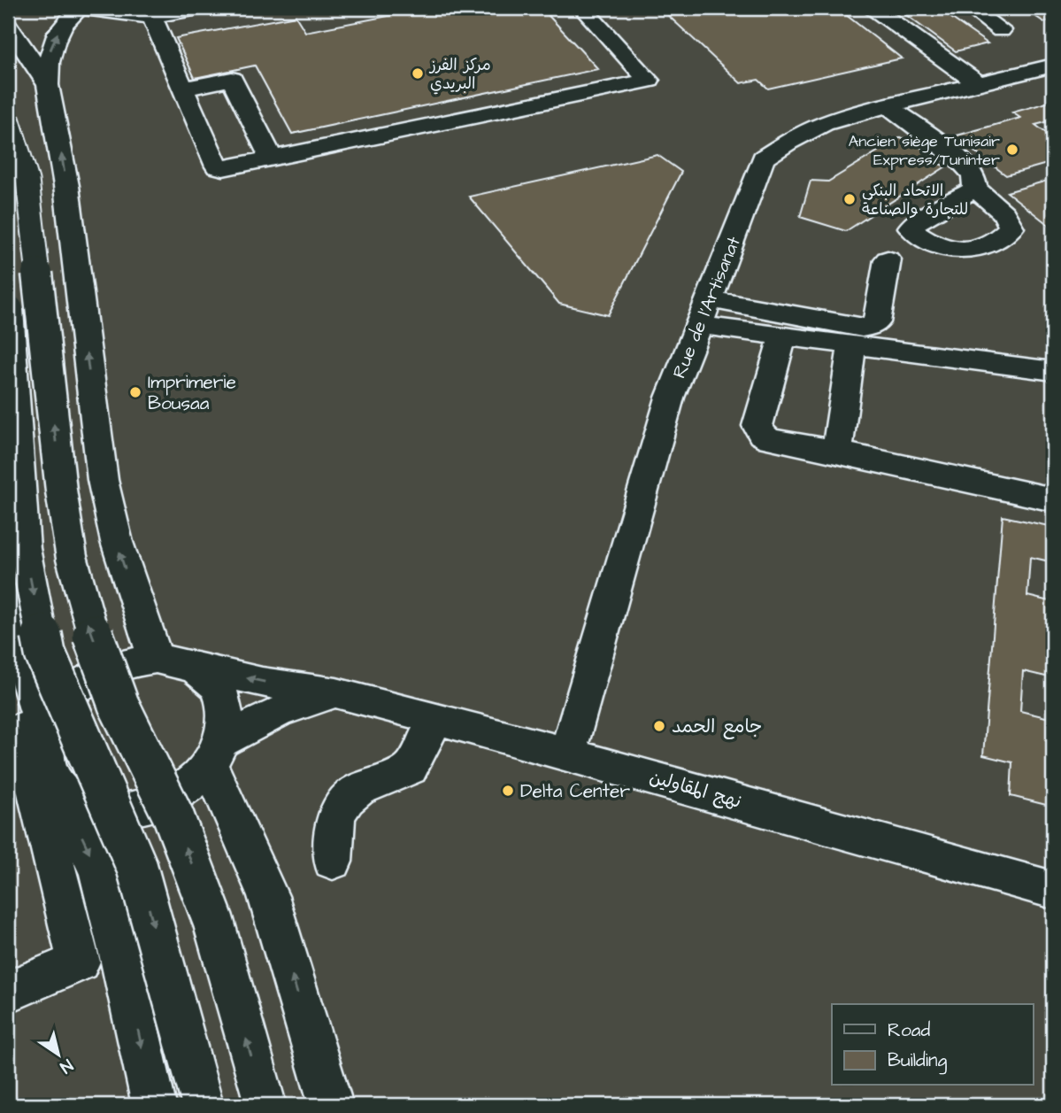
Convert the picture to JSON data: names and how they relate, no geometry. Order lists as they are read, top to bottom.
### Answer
{
  "streets": {
    "street": ["Rue de l'Artisanat", "نهج المقاولين"]
  },
  "crossings": [
    ["Rue de l'Artisanat", "نهج المقاولين"]
  ],
  "places": [
    "مركز الفرز البريدي",
    "Ancien siège Tunisair Express/Tuninter",
    "الاتحاد البنكي للتجارة والصناعة",
    "Imprimerie Bousaa",
    "جامع الحمد",
    "Delta Center"
  ],
  "legend": ["Road", "Building"],
  "north": "bottom right"
}
